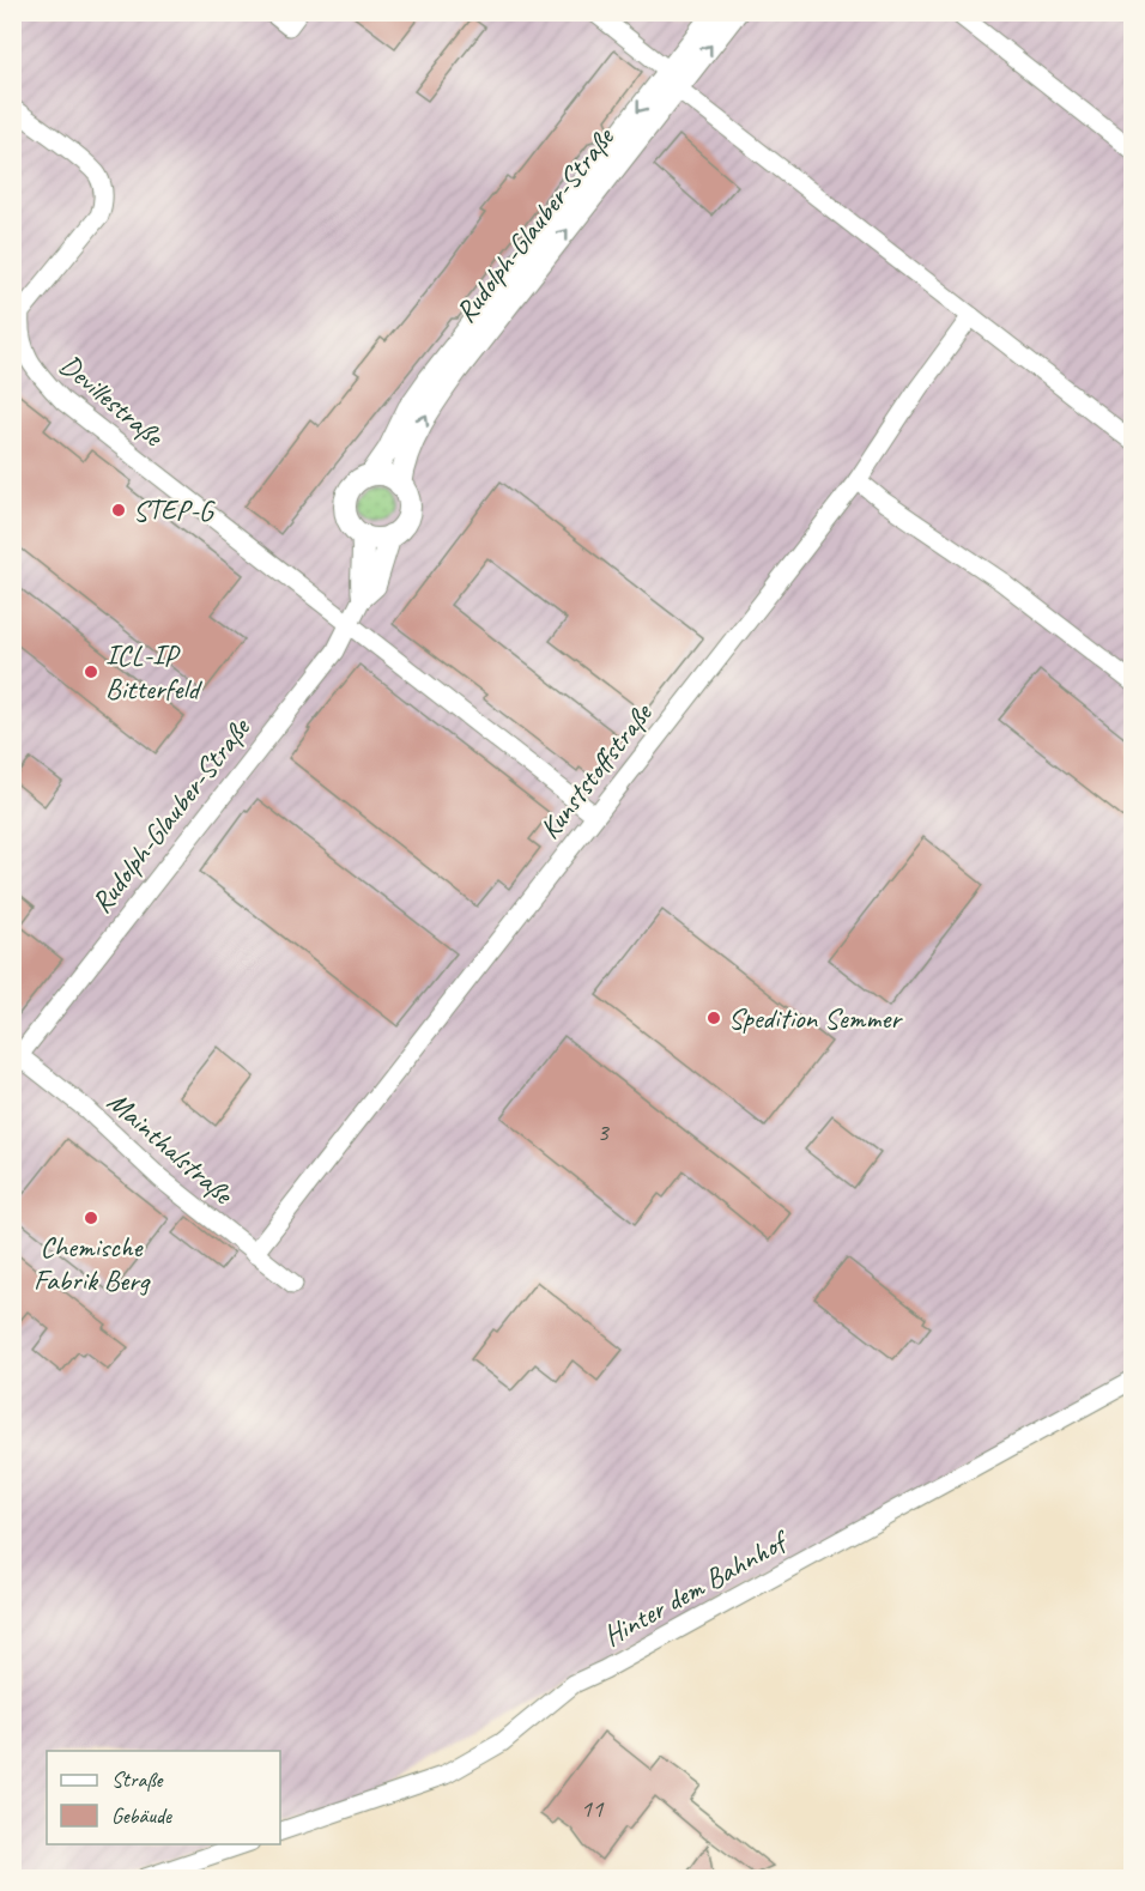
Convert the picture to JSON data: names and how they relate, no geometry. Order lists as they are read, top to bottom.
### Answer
{
  "streets": {
    "street": [
      "Rudolph-Glauber-Straße",
      "Devillestraße",
      "Kunststoffstraße",
      "Mainthalstraße",
      "Hinter dem Bahnhof"
    ]
  },
  "crossings": [
    ["Rudolph-Glauber-Straße", "Devillestraße"],
    ["Rudolph-Glauber-Straße", "Mainthalstraße"],
    ["Kunststoffstraße", "Mainthalstraße"]
  ],
  "places": [
    "STEP-G",
    "ICL-IP Bitterfeld",
    "Spedition Semmer",
    "Chemische Fabrik Berg"
  ],
  "house_numbers": ["3", "11"],
  "legend": ["Straße", "Gebäude"]
}
